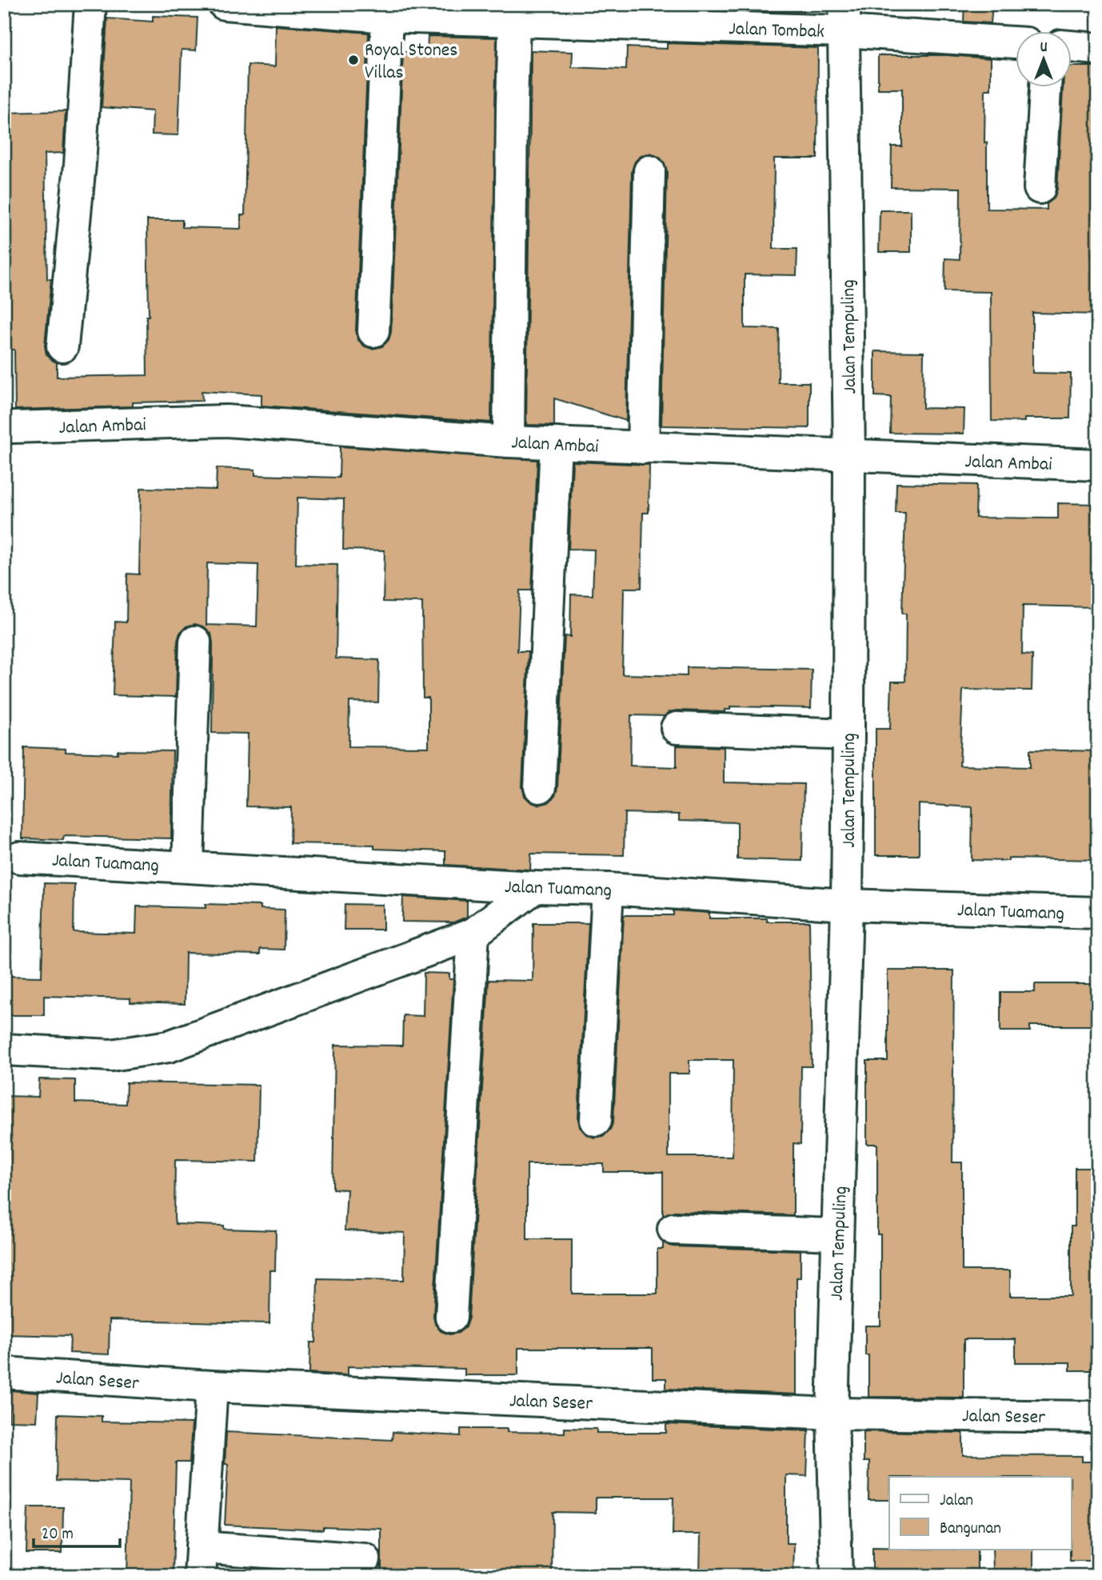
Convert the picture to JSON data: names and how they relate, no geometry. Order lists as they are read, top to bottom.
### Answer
{
  "streets": {
    "street": [
      "Jalan Tombak",
      "Jalan Tempuling",
      "Jalan Ambai",
      "Jalan Tuamang",
      "Jalan Seser"
    ]
  },
  "crossings": [
    ["Jalan Tombak", "Jalan Tempuling"],
    ["Jalan Tempuling", "Jalan Ambai"],
    ["Jalan Tempuling", "Jalan Tuamang"],
    ["Jalan Tempuling", "Jalan Seser"]
  ],
  "places": ["Royal Stones Villas"],
  "legend": ["Jalan", "Bangunan"],
  "scale_bar": "20 m",
  "north": "top"
}
